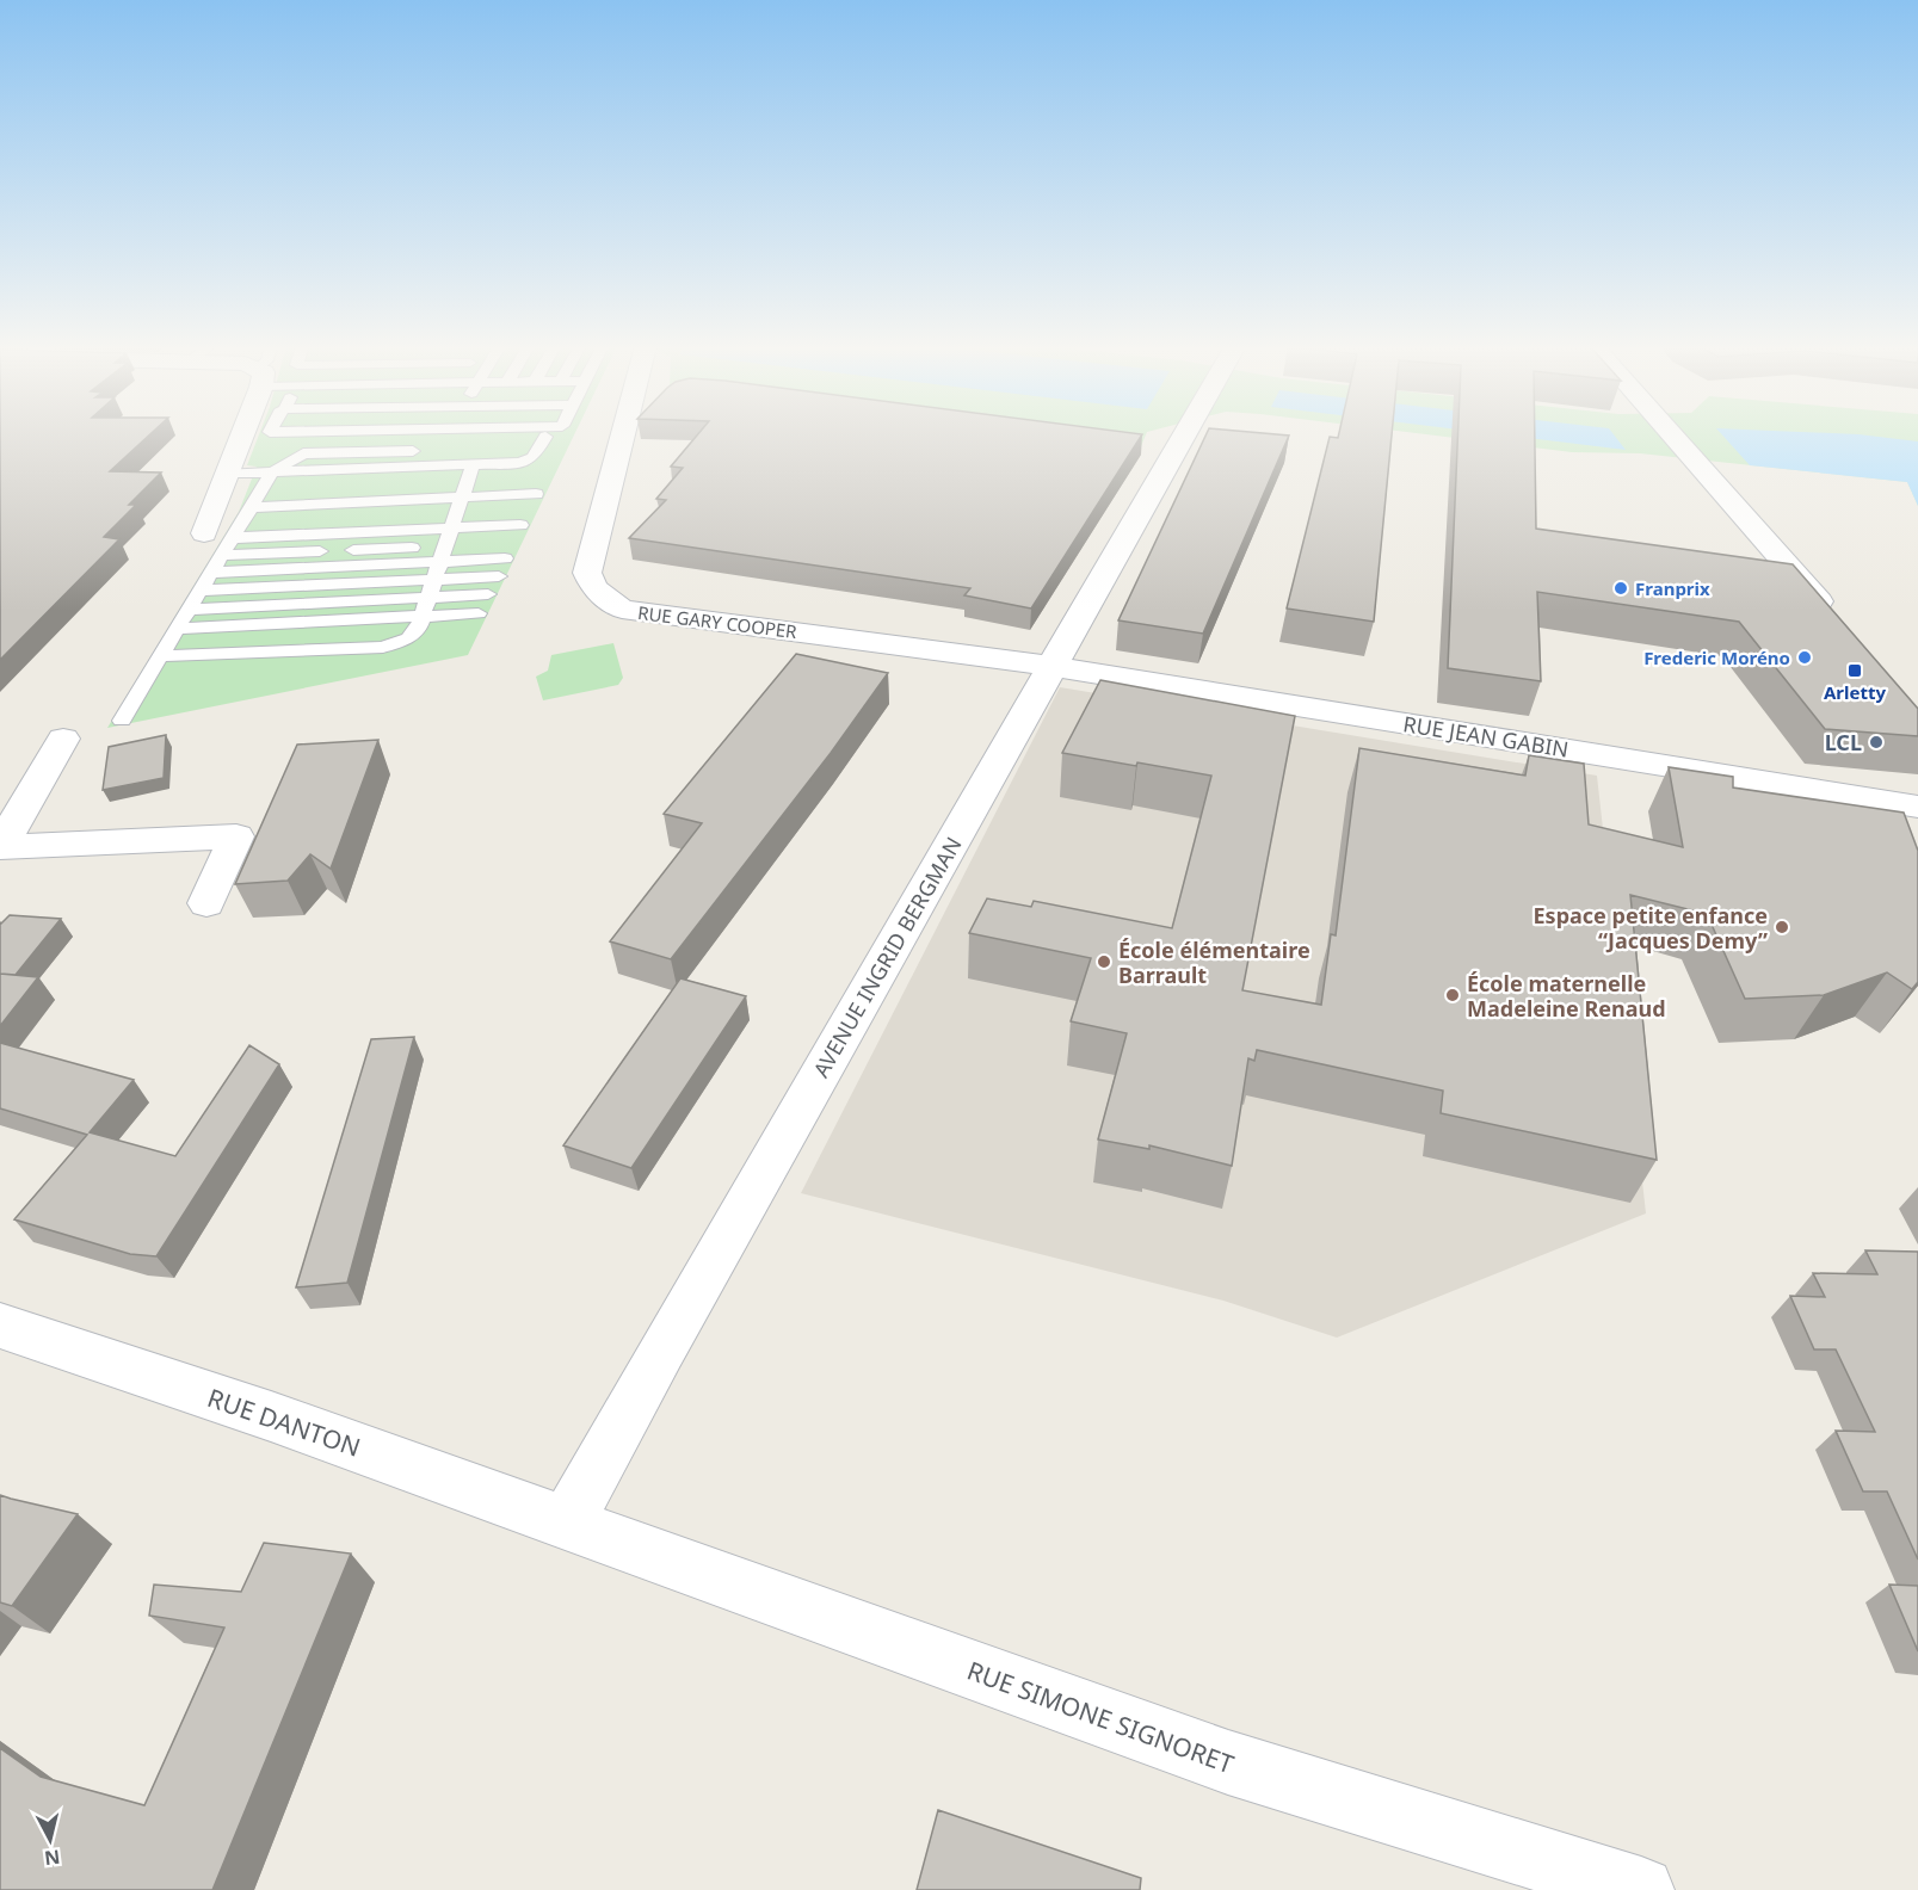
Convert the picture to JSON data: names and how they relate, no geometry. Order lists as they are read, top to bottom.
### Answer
{
  "streets": {
    "street": [
      "RUE GARY COOPER",
      "RUE JEAN GABIN",
      "AVENUE INGRID BERGMAN",
      "RUE DANTON",
      "RUE SIMONE SIGNORET"
    ]
  },
  "crossings": [
    ["RUE GARY COOPER", "RUE JEAN GABIN"],
    ["RUE GARY COOPER", "AVENUE INGRID BERGMAN"],
    ["RUE JEAN GABIN", "AVENUE INGRID BERGMAN"],
    ["AVENUE INGRID BERGMAN", "RUE DANTON"],
    ["AVENUE INGRID BERGMAN", "RUE SIMONE SIGNORET"],
    ["RUE DANTON", "RUE SIMONE SIGNORET"]
  ],
  "places": {
    "other": [
      "Franprix",
      "Frederic Moréno",
      "LCL",
      "Espace petite enfance “Jacques Demy”",
      "École élémentaire Barrault",
      "École maternelle Madeleine Renaud"
    ],
    "transit": ["Arletty"]
  },
  "north": "bottom"
}
